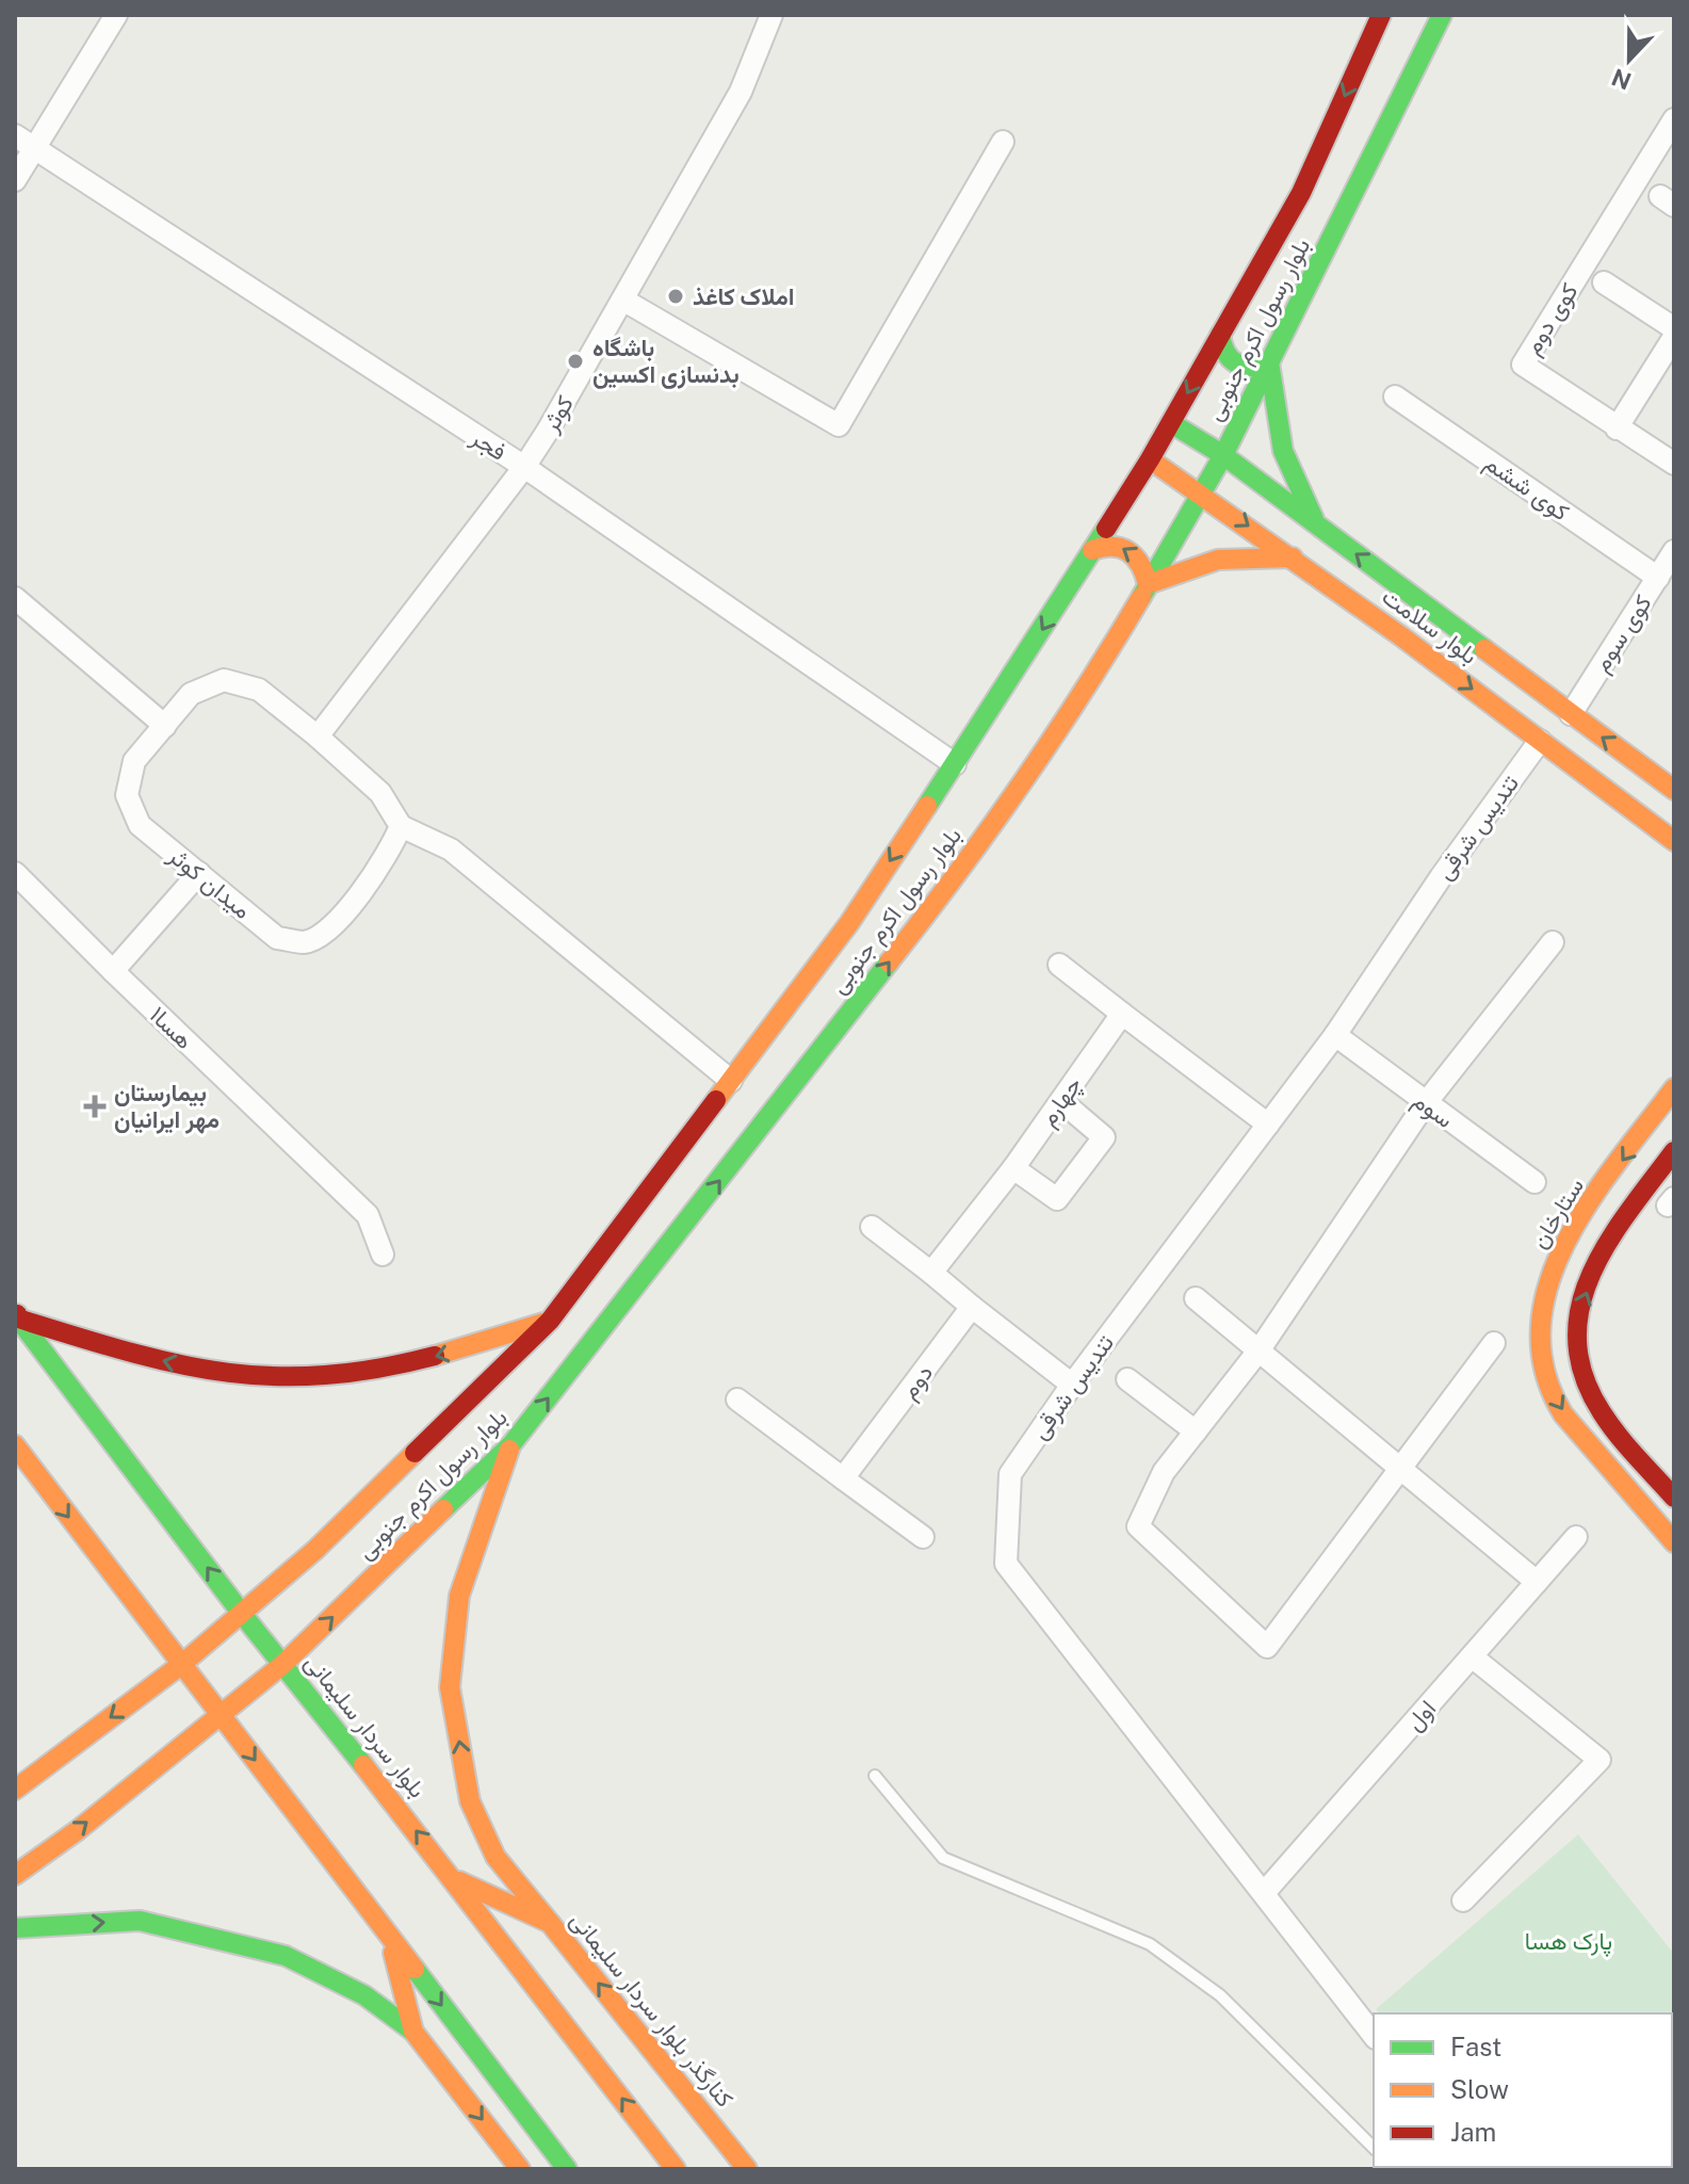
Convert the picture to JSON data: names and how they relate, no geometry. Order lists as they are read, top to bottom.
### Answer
{
  "streets": {
    "main road": [
      "بلوار رسول اکرم جنوبی",
      "بلوار سلامت",
      "ستارخان",
      "بلوار سردار سلیمانی",
      "کنارگذر بلوار سردار سلیمانی"
    ],
    "street": [
      "کوی دوم",
      "کوثر",
      "فجر",
      "کوی ششم",
      "کوی سوم",
      "تندیس شرقی",
      "میدان کوثر",
      "هسا۱",
      "چهارم",
      "سوم",
      "دوم",
      "اول"
    ]
  },
  "crossings": [
    ["بلوار رسول اکرم جنوبی", "فجر"],
    ["بلوار رسول اکرم جنوبی", "بلوار سلامت"],
    ["بلوار رسول اکرم جنوبی", "بلوار سردار سلیمانی"],
    ["کوثر", "فجر"],
    ["کوثر", "میدان کوثر"],
    ["کوی ششم", "کوی سوم"],
    ["بلوار سلامت", "کوی سوم"],
    ["بلوار سلامت", "تندیس شرقی"],
    ["تندیس شرقی", "سوم"],
    ["تندیس شرقی", "اول"],
    ["بلوار سردار سلیمانی", "کنارگذر بلوار سردار سلیمانی"]
  ],
  "one_way": ["ستارخان"],
  "parks": ["پارک هسا"],
  "places": {
    "other": ["املاک کاغذ", "باشگاه بدنسازی اکسین"],
    "health": ["بیمارستان مهر ایرانیان"]
  },
  "legend": ["Fast", "Slow", "Jam"],
  "north": "bottom"
}
